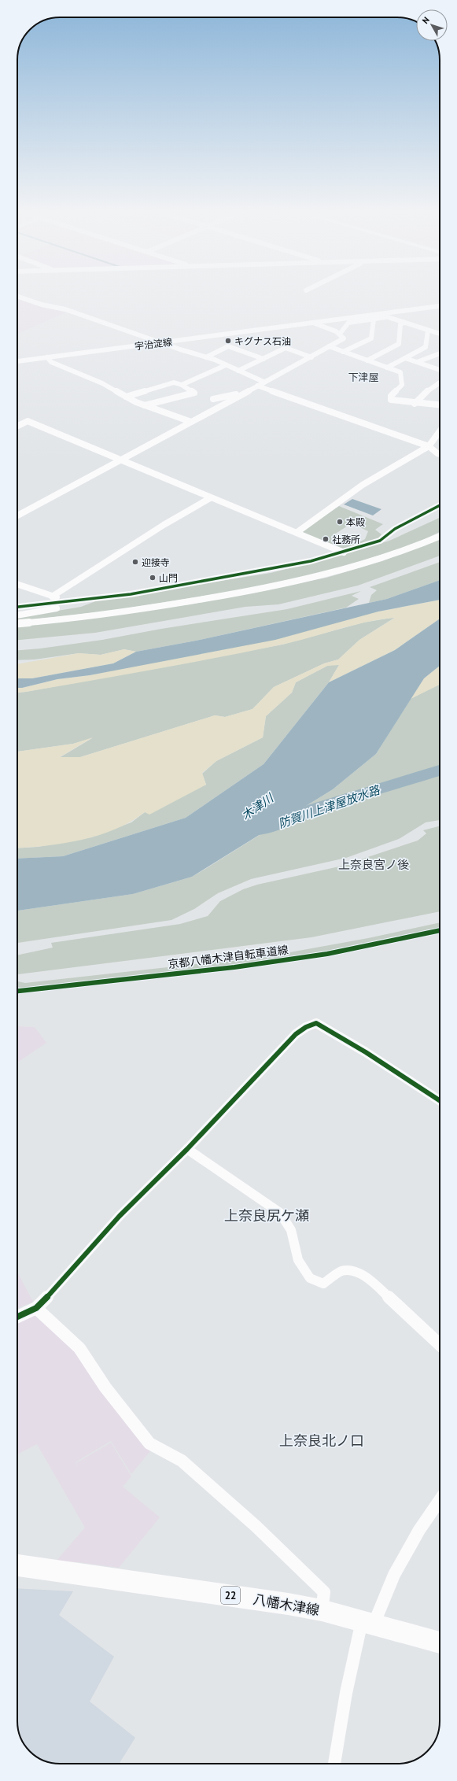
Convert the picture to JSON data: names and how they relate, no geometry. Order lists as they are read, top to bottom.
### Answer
{
  "streets": {
    "main road": ["宇治淀線", "22", "八幡木津線"],
    "cycle path": ["京都八幡木津自転車道線"]
  },
  "districts": [
    "下津屋",
    "上奈良宮ノ後",
    "上奈良尻ケ瀬",
    "上奈良北ノ口"
  ],
  "water": ["木津川", "防賀川上津屋放水路"],
  "places": [
    "キグナス石油",
    "本殿",
    "社務所",
    "迎接寺",
    "山門"
  ],
  "north": "top left"
}
